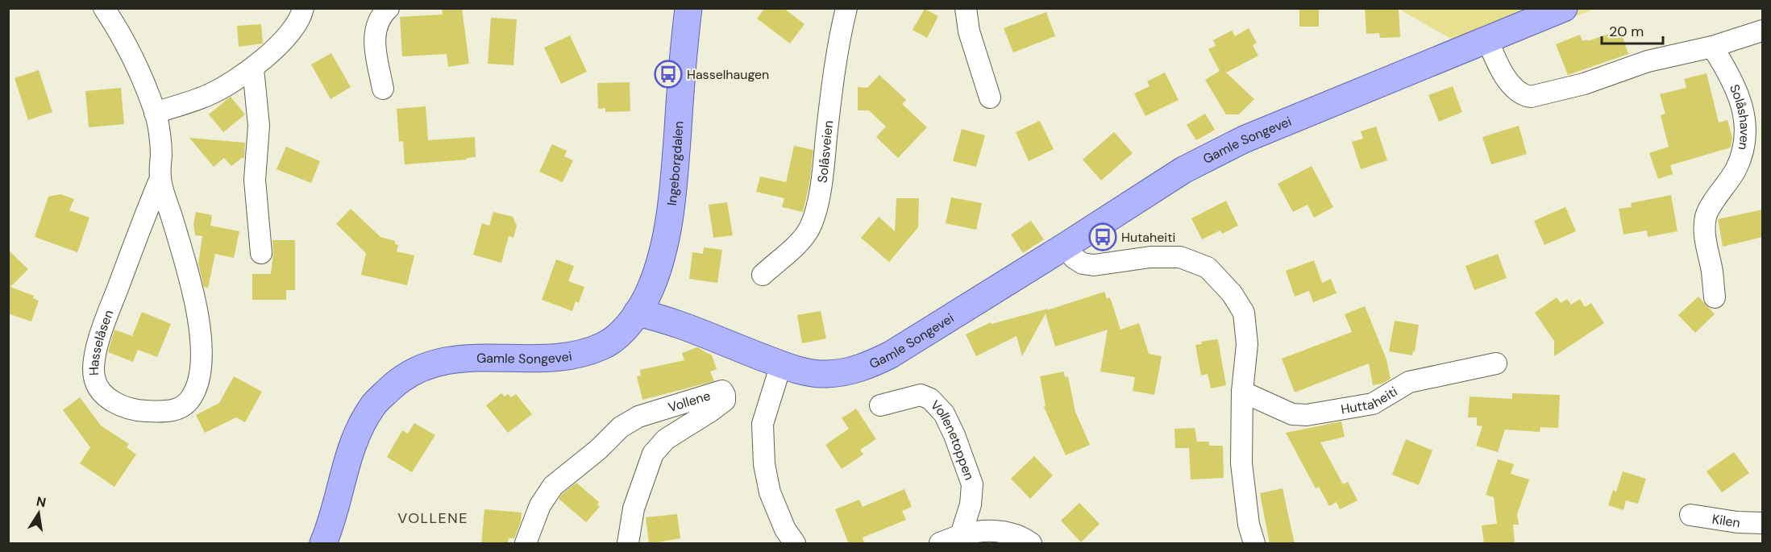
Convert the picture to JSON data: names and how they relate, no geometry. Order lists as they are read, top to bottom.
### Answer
{
  "streets": {
    "main road": ["Gamle Songevei", "Ingeborgdalen"],
    "street": [
      "Solåshaven",
      "Solåsveien",
      "Hasselåsen",
      "Huttaheiti",
      "Vollene",
      "Vollenetoppen",
      "Kilen"
    ]
  },
  "crossings": [
    ["Gamle Songevei", "Ingeborgdalen"]
  ],
  "districts": ["VOLLENE"],
  "places": {
    "bus stop": ["Hasselhaugen", "Hutaheiti"]
  },
  "scale_bar": "20 m",
  "north": "top"
}
